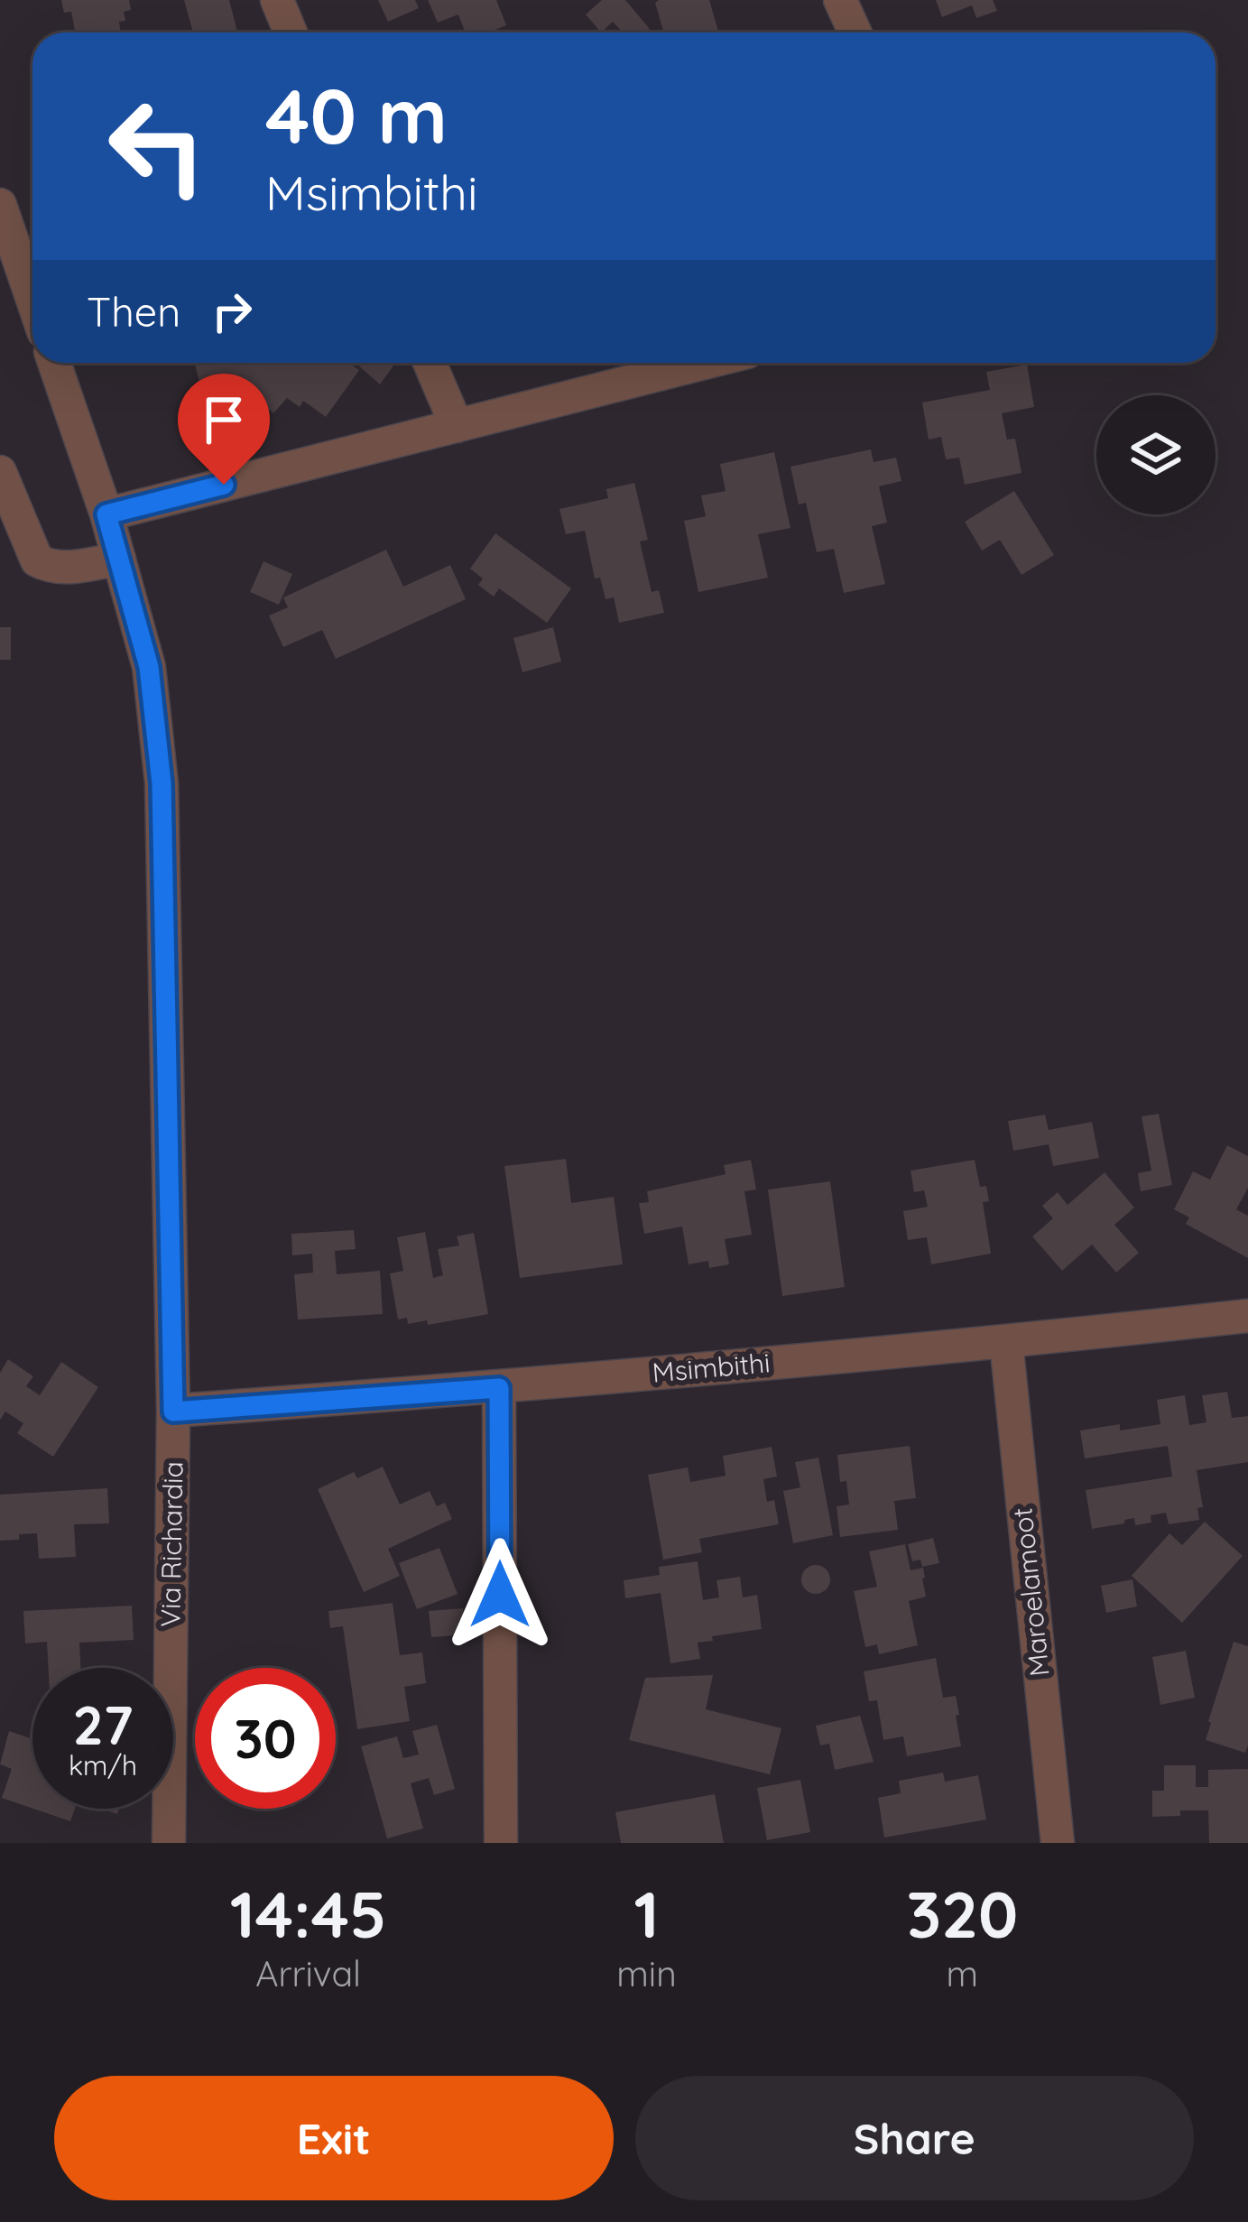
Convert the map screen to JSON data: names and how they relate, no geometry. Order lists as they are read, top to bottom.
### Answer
{
  "streets": {
    "street": ["Msimbithi", "Via Richardia", "Maroelamoot"]
  },
  "crossings": [
    ["Msimbithi", "Via Richardia"],
    ["Msimbithi", "Maroelamoot"]
  ],
  "page": {
    "turn": ["40 m", "Msimbithi"],
    "then": "Then",
    "speed": "27 km/h",
    "limit": "30",
    "eta": [
      "14:45",
      "Arrival",
      "1",
      "min",
      "320",
      "m"
    ],
    "buttons": ["Exit", "Share"]
  }
}
